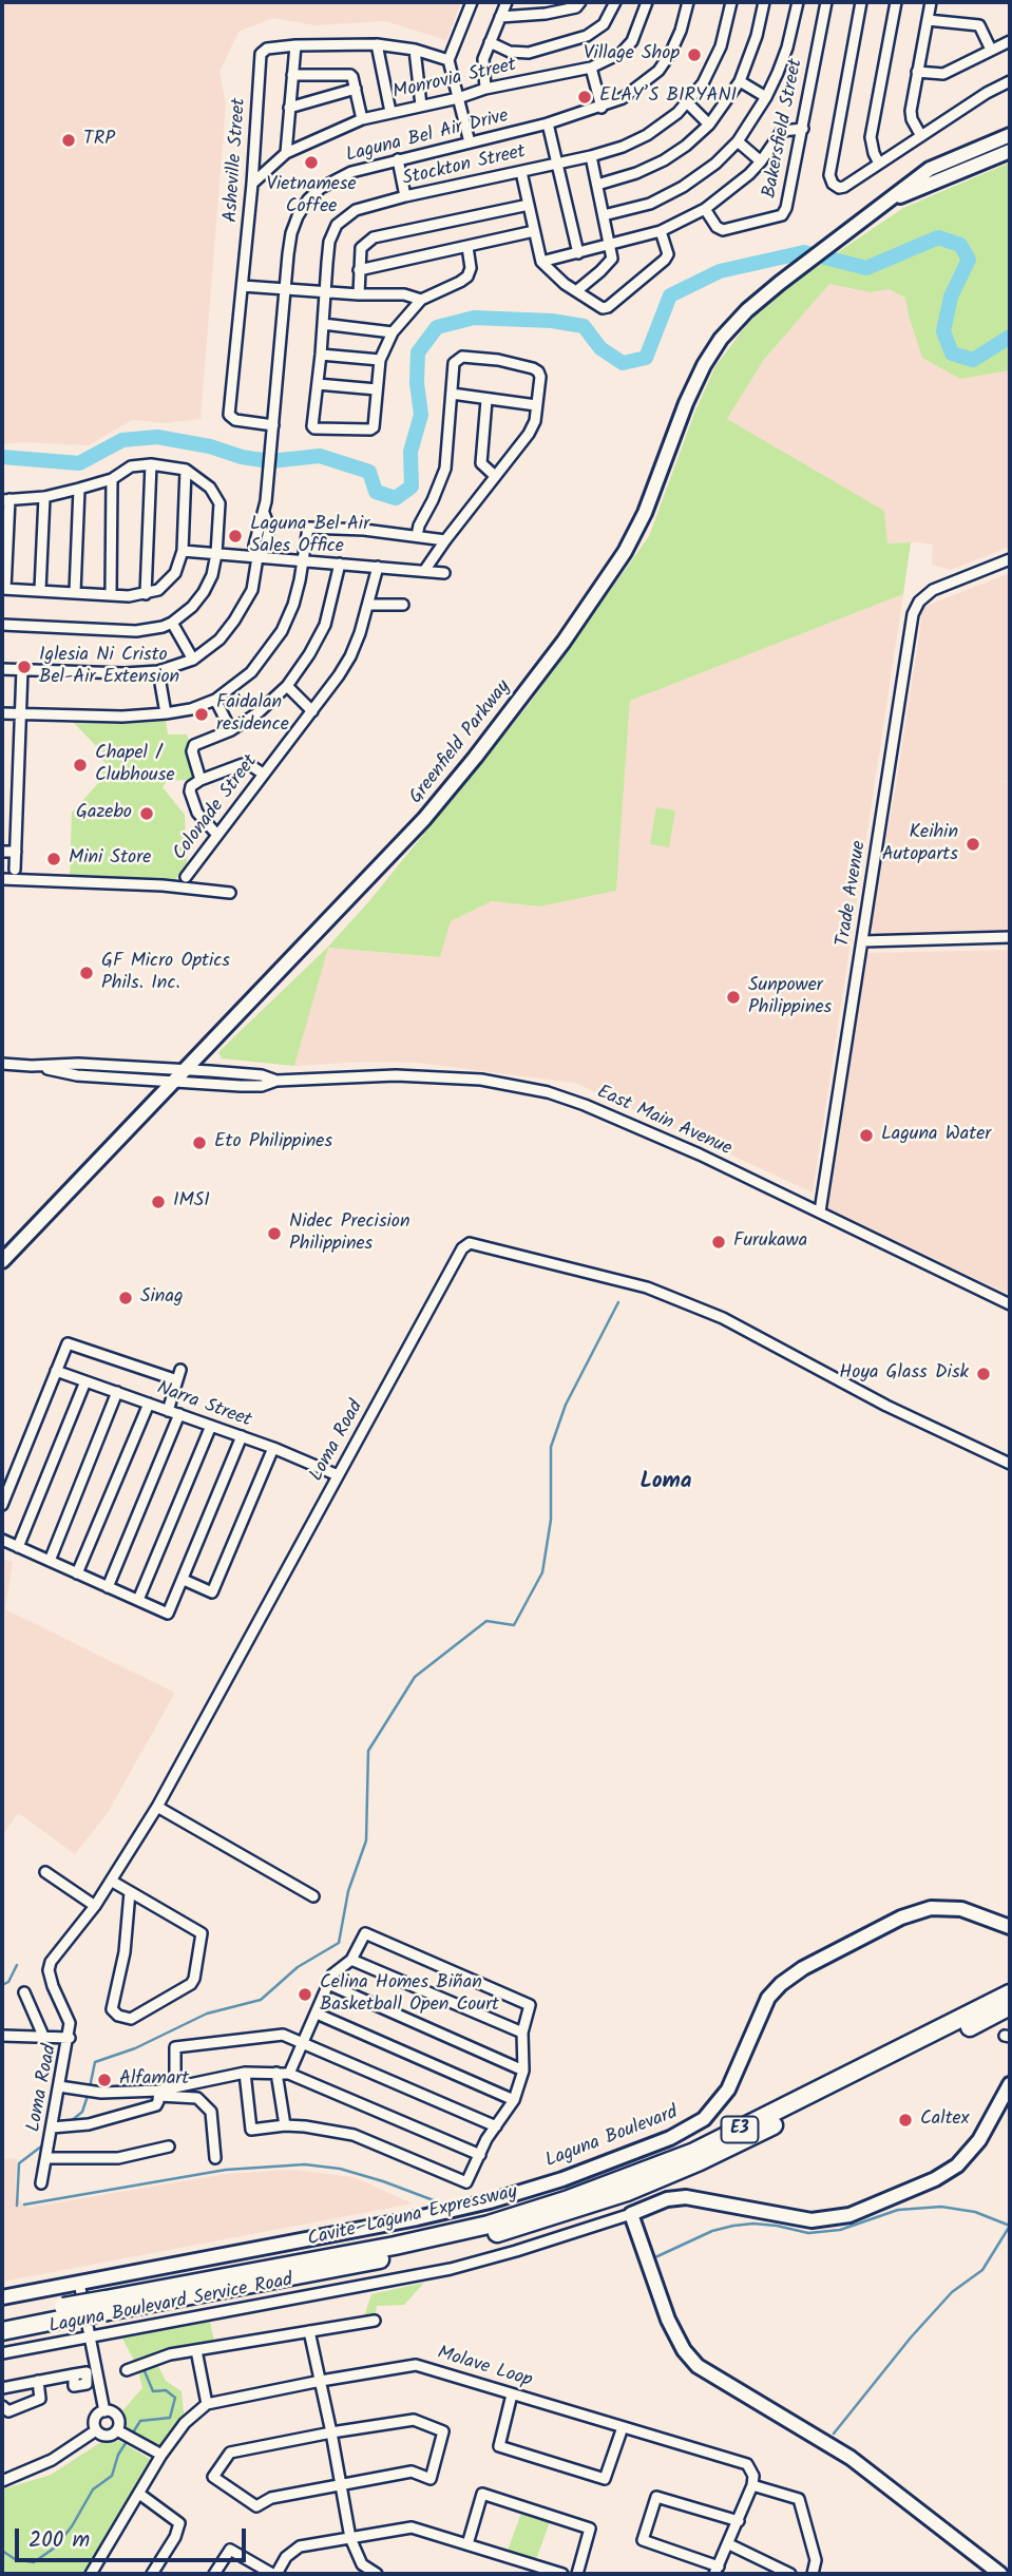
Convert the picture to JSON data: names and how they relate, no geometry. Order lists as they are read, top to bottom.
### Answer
{
  "streets": {
    "highway": ["E3", "Cavite–Laguna Expressway"],
    "main road": ["Greenfield Parkway", "Laguna Boulevard"],
    "street": [
      "Monrovia Street",
      "Bakersfield Street",
      "Laguna Bel Air Drive",
      "Asheville Street",
      "Stockton Street",
      "Colonade Street",
      "Trade Avenue",
      "East Main Avenue",
      "Narra Street",
      "Loma Road",
      "Laguna Boulevard Service Road",
      "Molave Loop"
    ]
  },
  "crossings": [
    ["Monrovia Street", "Asheville Street"],
    ["Laguna Bel Air Drive", "Asheville Street"],
    ["Greenfield Parkway", "East Main Avenue"],
    ["Trade Avenue", "East Main Avenue"],
    ["Narra Street", "Loma Road"]
  ],
  "districts": ["Loma"],
  "places": [
    "Village Shop",
    "ELAY’S BIRYANI",
    "TRP",
    "Vietnamese Coffee",
    "Laguna Bel Air Sales Office",
    "Iglesia Ni Cristo Bel-Air Extension",
    "Faidalan residence",
    "Chapel / Clubhouse",
    "Gazebo",
    "Keihin Autoparts",
    "Mini Store",
    "GF Micro Optics Phils. Inc.",
    "Sunpower Philippines",
    "Laguna Water",
    "Eto Philippines",
    "IMSI",
    "Nidec Precision Philippines",
    "Furukawa",
    "Sinag",
    "Hoya Glass Disk",
    "Celina Homes Biñan Basketball Open Court",
    "Alfamart",
    "Caltex"
  ],
  "scale_bar": "200 m"
}
